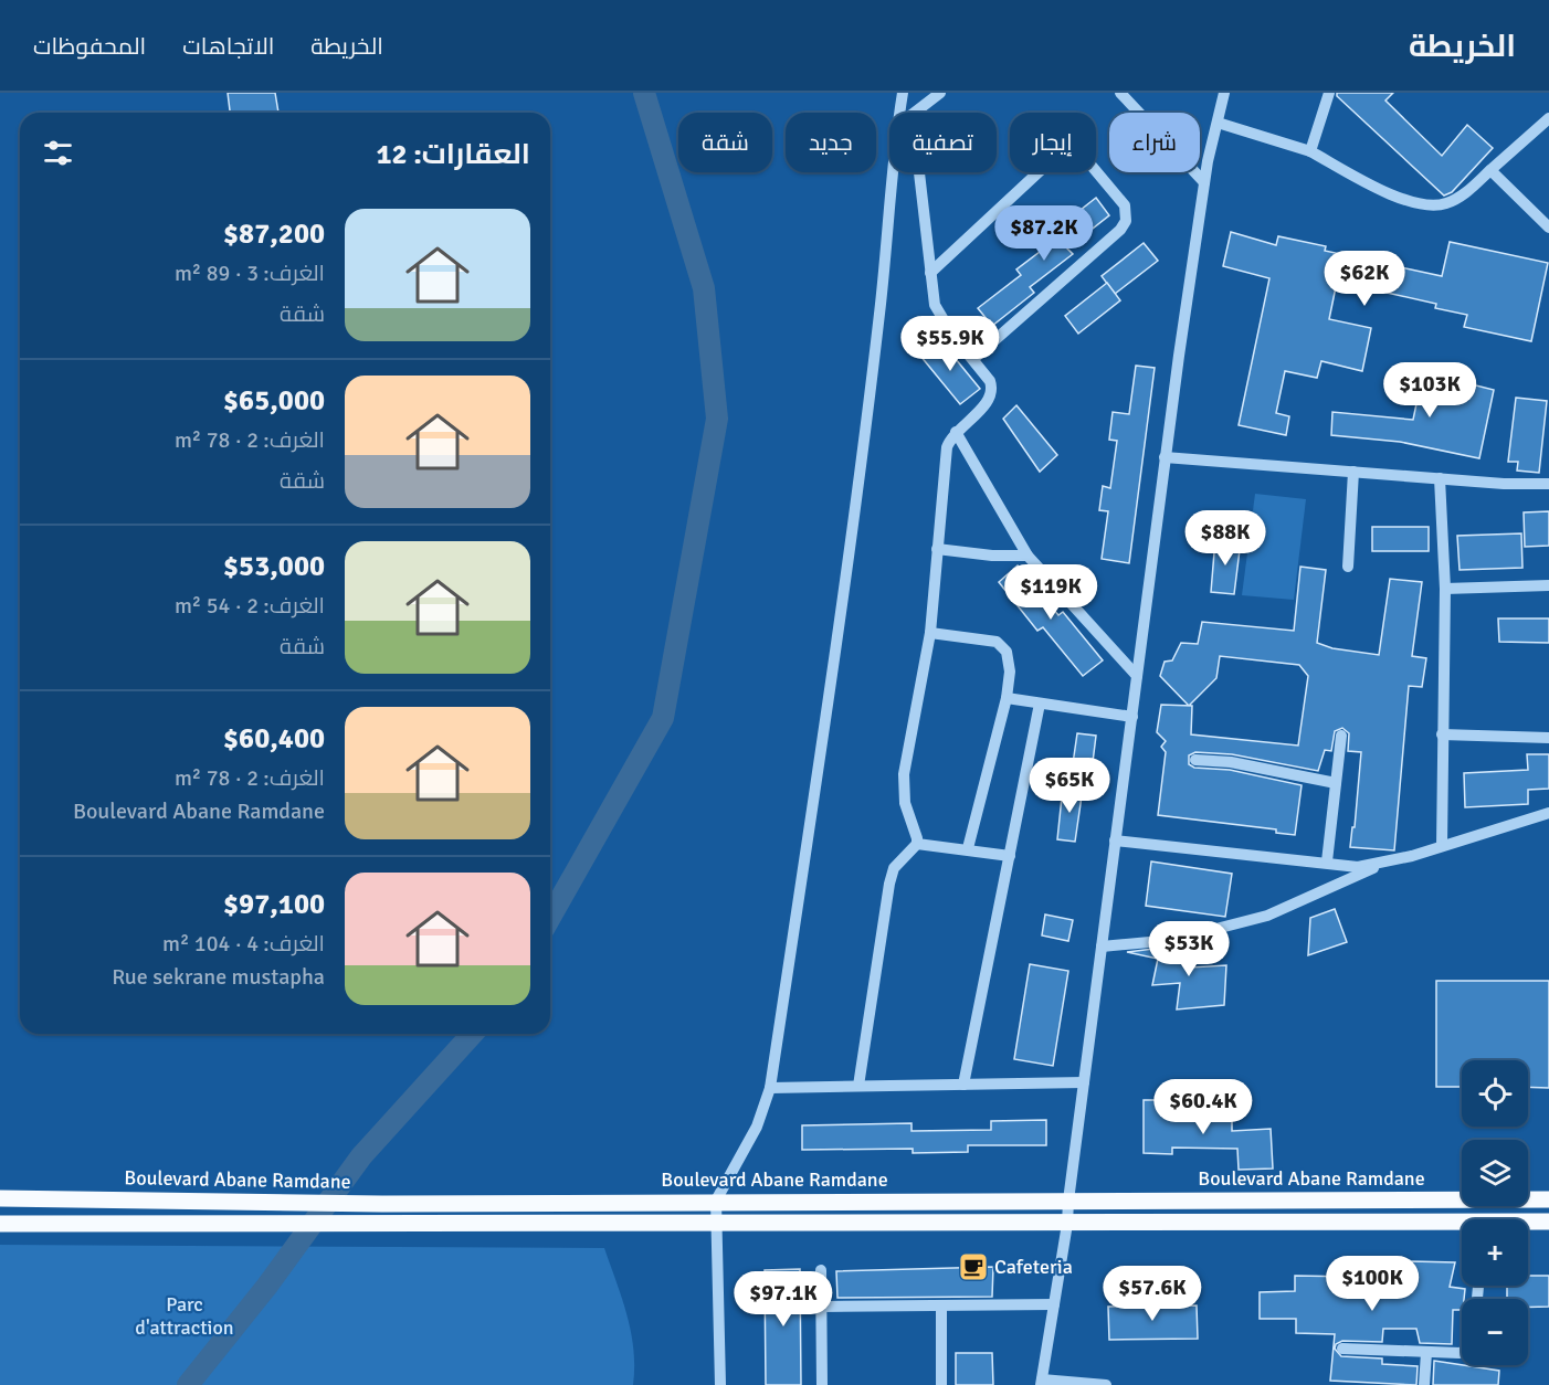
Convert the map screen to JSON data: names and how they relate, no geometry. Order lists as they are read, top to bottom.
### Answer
{
  "streets": {
    "main road": ["Boulevard Abane Ramdane"]
  },
  "parks": ["Parc d'attraction"],
  "places": {
    "cafe": ["Cafeteria"]
  },
  "page": {
    "header": "الخريطة",
    "nav": ["الخريطة", "الاتجاهات", "المحفوظات"],
    "chip": [
      "شراء",
      "إيجار",
      "تصفية",
      "جديد",
      "شقة"
    ],
    "heading": "العقارات: 12",
    "list": [
      {
        "name": "$87,200",
        "note": "الغرف: 3 · 89 m² · شقة"
      },
      {
        "name": "$65,000",
        "note": "الغرف: 2 · 78 m² · شقة"
      },
      {
        "name": "$53,000",
        "note": "الغرف: 2 · 54 m² · شقة"
      },
      {
        "name": "$60,400",
        "note": "الغرف: 2 · 78 m² · Boulevard Abane Ramdane"
      },
      {
        "name": "$97,100",
        "note": "الغرف: 4 · 104 m² · Rue sekrane mustapha"
      }
    ],
    "price": [
      "$87.2K",
      "$62K",
      "$55.9K",
      "$103K",
      "$88K",
      "$119K",
      "$65K",
      "$53K",
      "$60.4K",
      "$100K",
      "$57.6K",
      "$97.1K"
    ],
    "map_buttons": ["+", "−"]
  }
}
